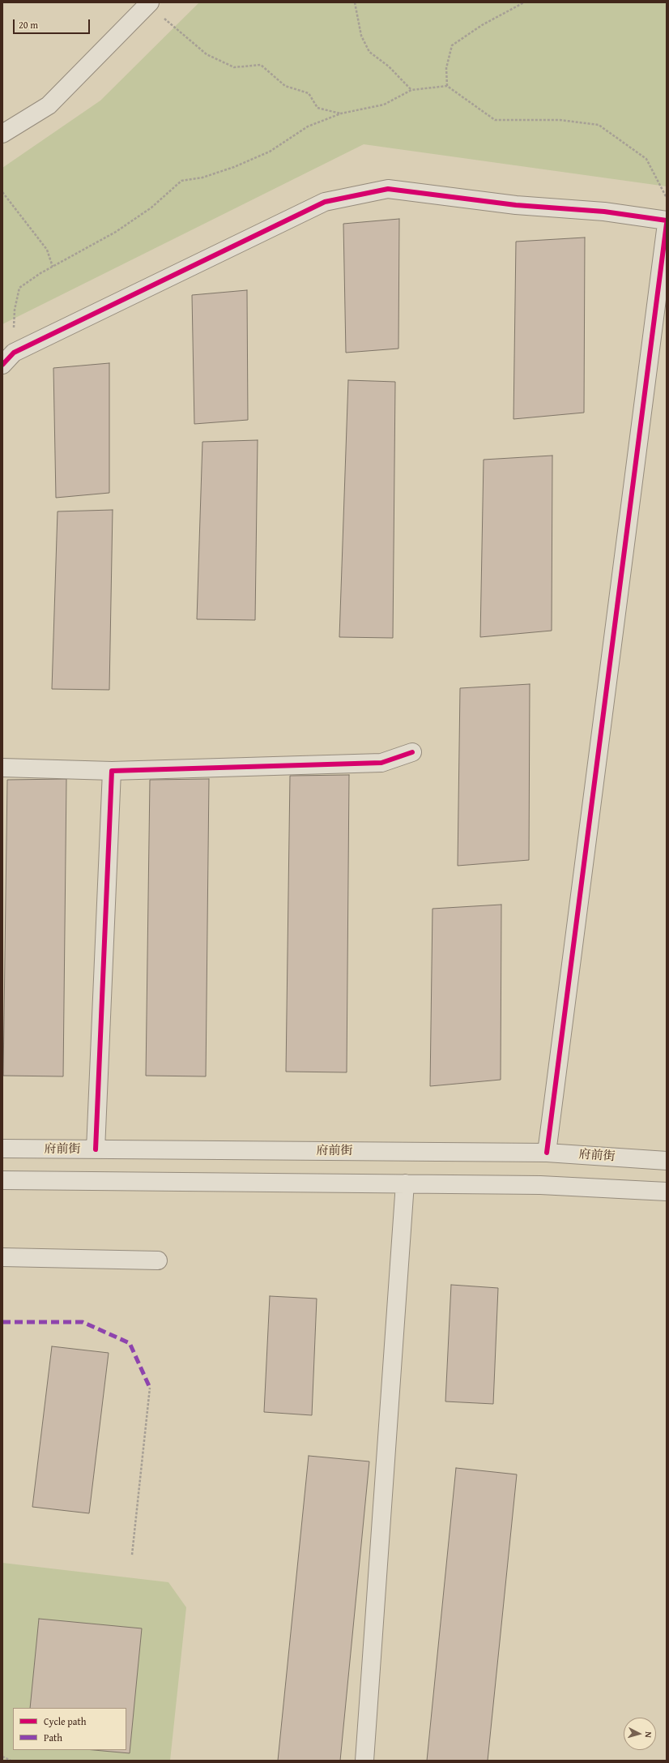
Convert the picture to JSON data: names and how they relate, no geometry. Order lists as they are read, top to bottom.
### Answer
{
  "streets": {
    "street": ["府前街"]
  },
  "legend": ["Cycle path", "Path"],
  "scale_bar": "20 m",
  "north": "right"
}
